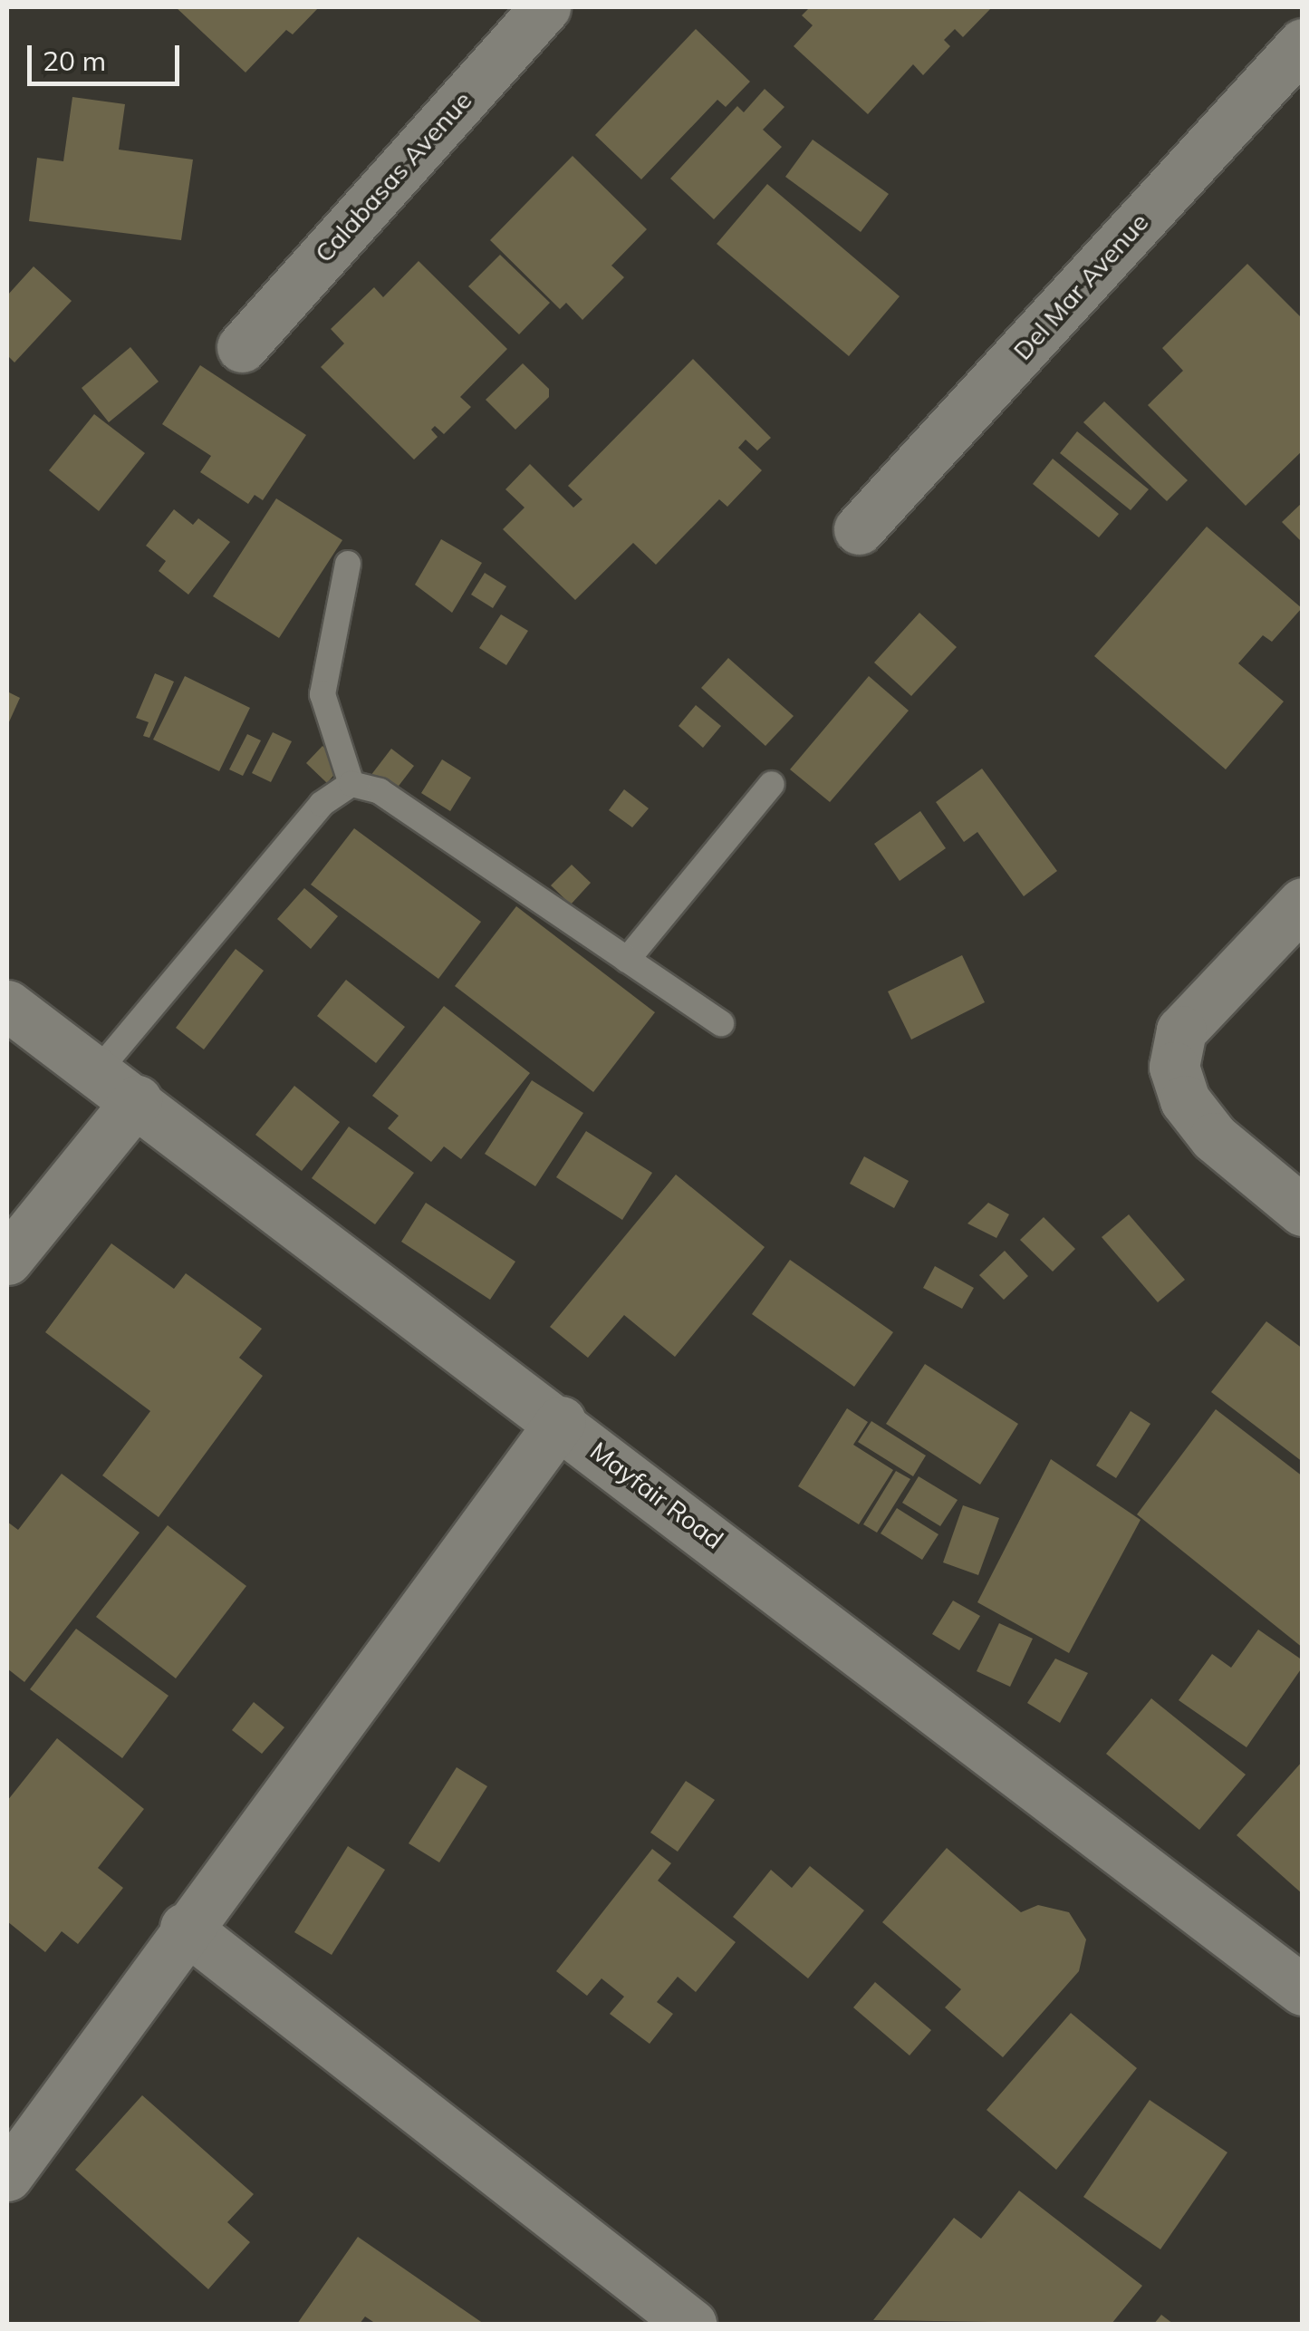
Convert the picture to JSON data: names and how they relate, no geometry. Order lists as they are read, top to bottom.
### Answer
{
  "streets": {
    "street": ["Calabasas Avenue", "Del Mar Avenue", "Mayfair Road"]
  },
  "scale_bar": "20 m"
}
